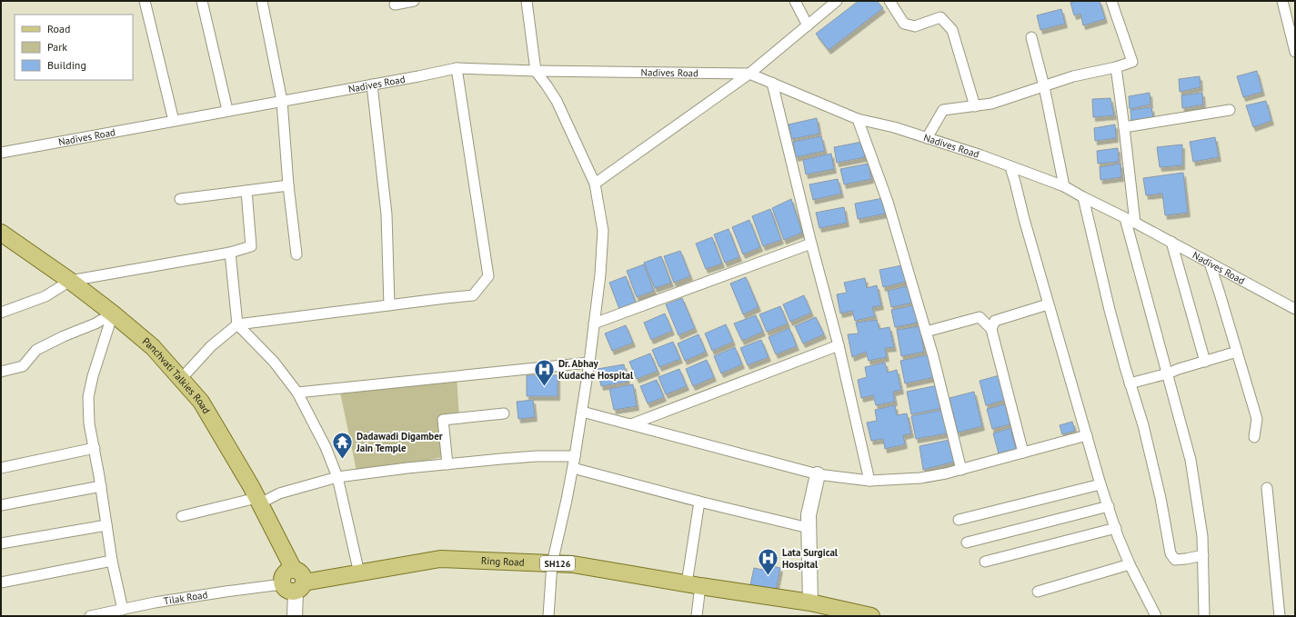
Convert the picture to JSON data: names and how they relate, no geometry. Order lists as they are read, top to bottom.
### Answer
{
  "streets": {
    "main road": ["Panchvati Talkies Road", "Ring Road", "SH126"],
    "street": ["Nadives Road", "Tilak Road"]
  },
  "crossings": [
    ["Panchvati Talkies Road", "Ring Road"],
    ["Panchvati Talkies Road", "Tilak Road"],
    ["Ring Road", "SH126"],
    ["Ring Road", "Tilak Road"]
  ],
  "places": {
    "hospital": ["Dr. Abhay Kudache Hospital", "Lata Surgical Hospital"],
    "temple": ["Dadawadi Digamber Jain Temple"]
  },
  "legend": ["Road", "Park", "Building"]
}
